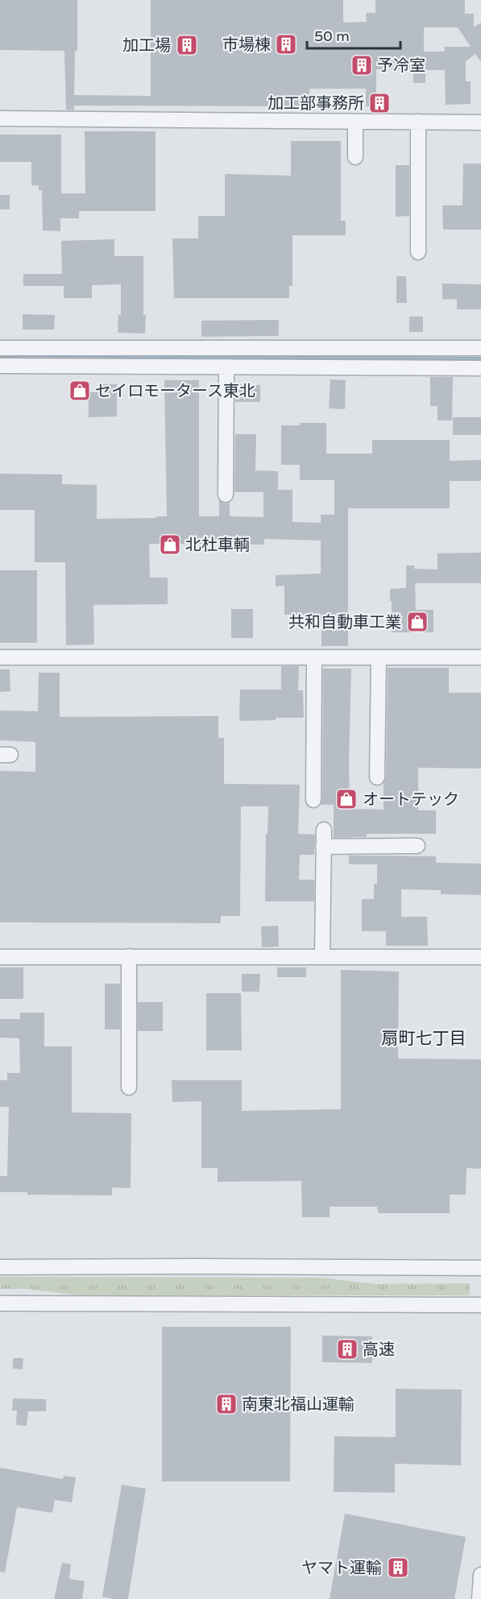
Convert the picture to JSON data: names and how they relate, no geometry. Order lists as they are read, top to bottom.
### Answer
{
  "districts": ["扇町七丁目"],
  "places": {
    "building": [
      "市場棟",
      "加工場",
      "予冷室",
      "加工部事務所",
      "高速",
      "南東北福山運輸",
      "ヤマト運輸"
    ],
    "shop": [
      "セイロモータース東北",
      "北杜車輌",
      "共和自動車工業",
      "オートテック"
    ]
  },
  "scale_bar": "50 m"
}
